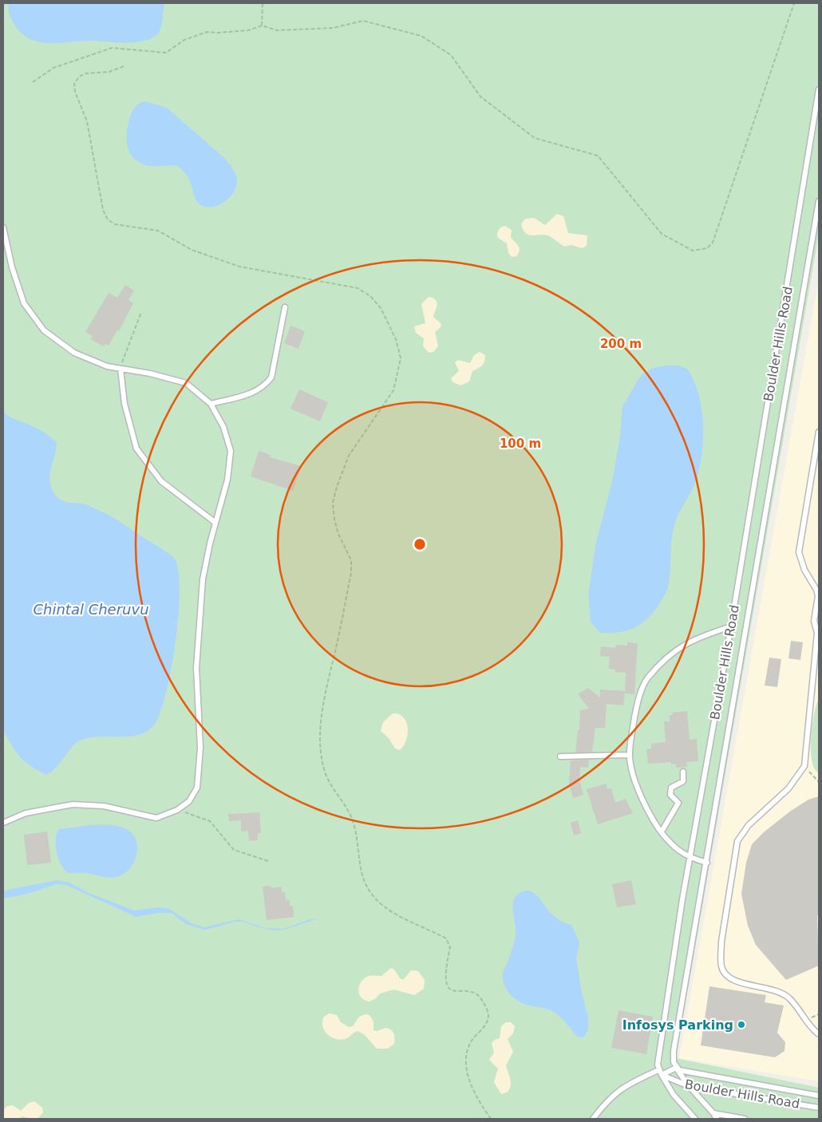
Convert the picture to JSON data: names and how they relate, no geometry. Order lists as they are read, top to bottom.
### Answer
{
  "streets": {
    "lane": ["Boulder Hills Road"]
  },
  "water": ["Chintal Cheruvu"],
  "places": ["Infosys Parking"],
  "rings": ["200 m", "100 m"]
}
